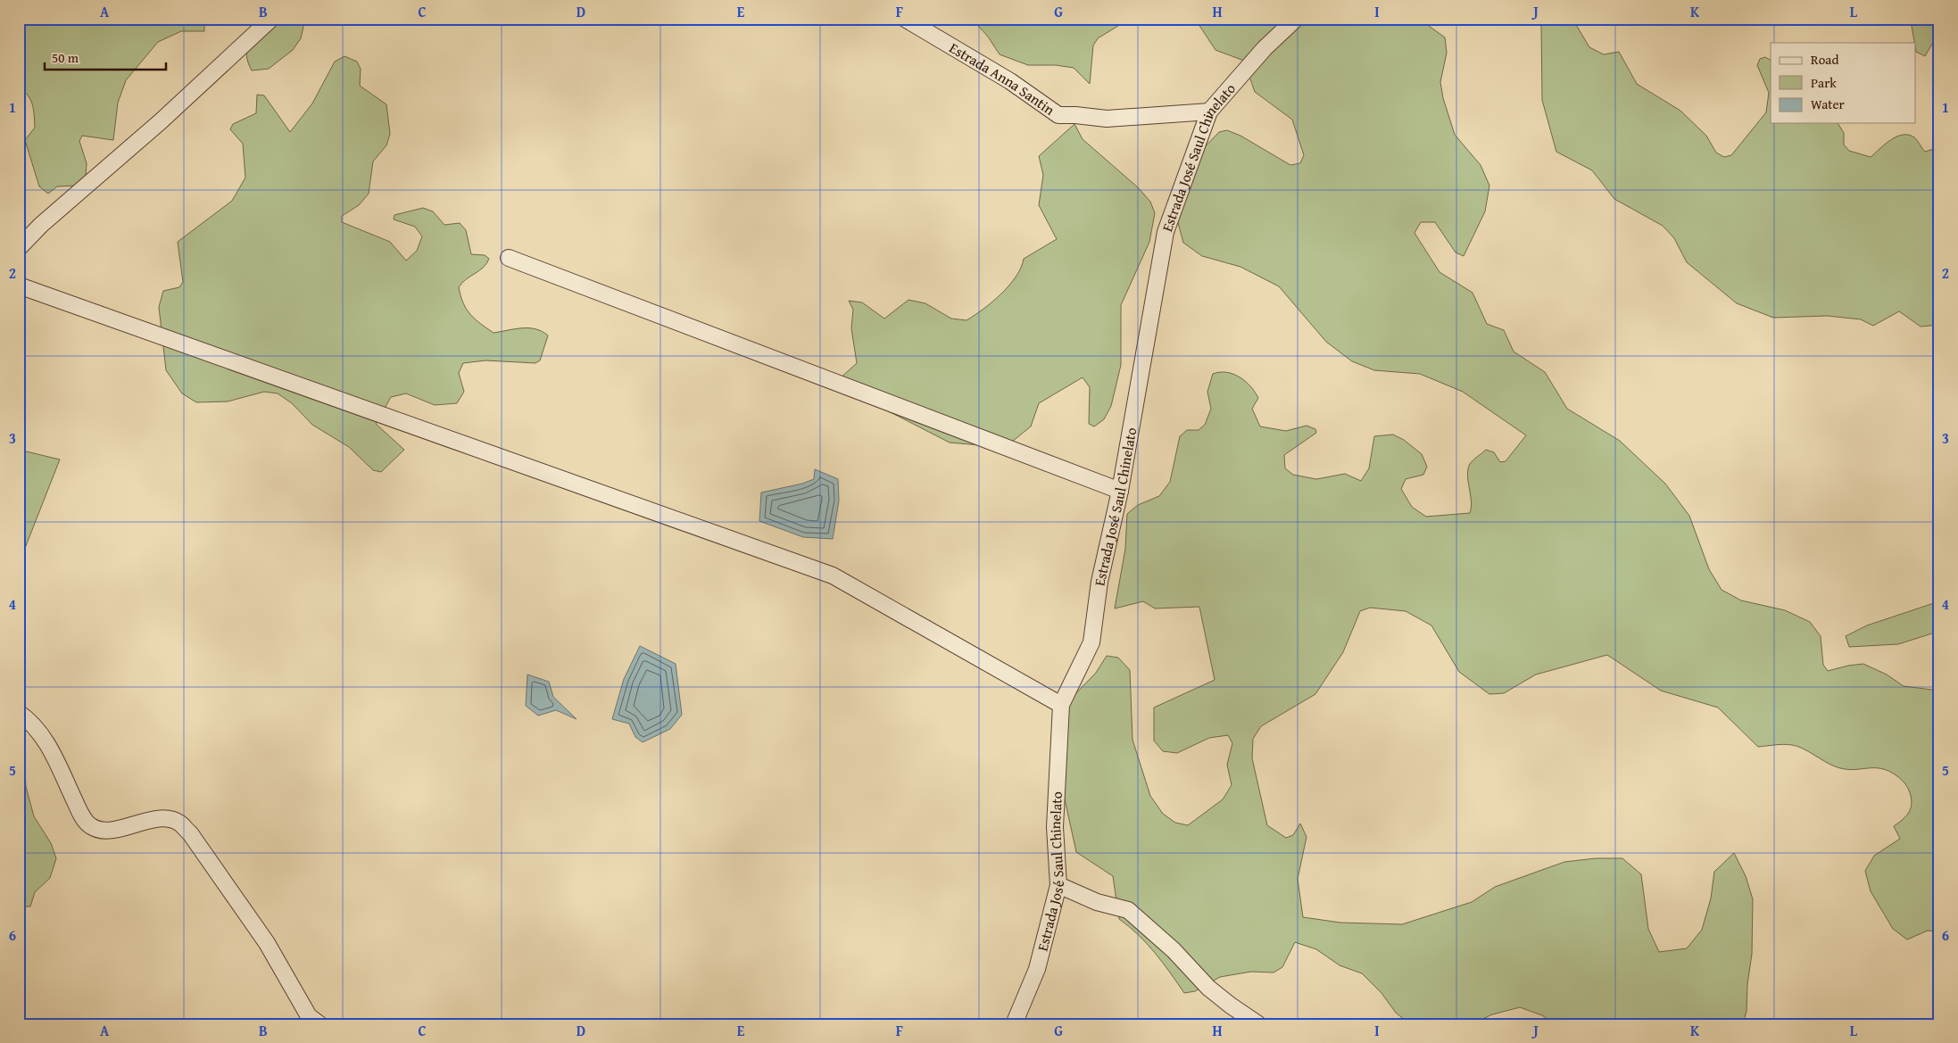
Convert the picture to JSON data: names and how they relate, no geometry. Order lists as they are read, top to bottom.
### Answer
{
  "streets": {
    "street": ["Estrada Anna Santin", "Estrada José Saul Chinelato"]
  },
  "crossings": [
    ["Estrada Anna Santin", "Estrada José Saul Chinelato"]
  ],
  "legend": ["Road", "Park", "Water"],
  "scale_bar": "50 m",
  "grid": {
    "columns": [
      "A",
      "B",
      "C",
      "D",
      "E",
      "F",
      "G",
      "H",
      "I",
      "J",
      "K",
      "L"
    ],
    "rows": [
      "1",
      "2",
      "3",
      "4",
      "5",
      "6"
    ]
  }
}
